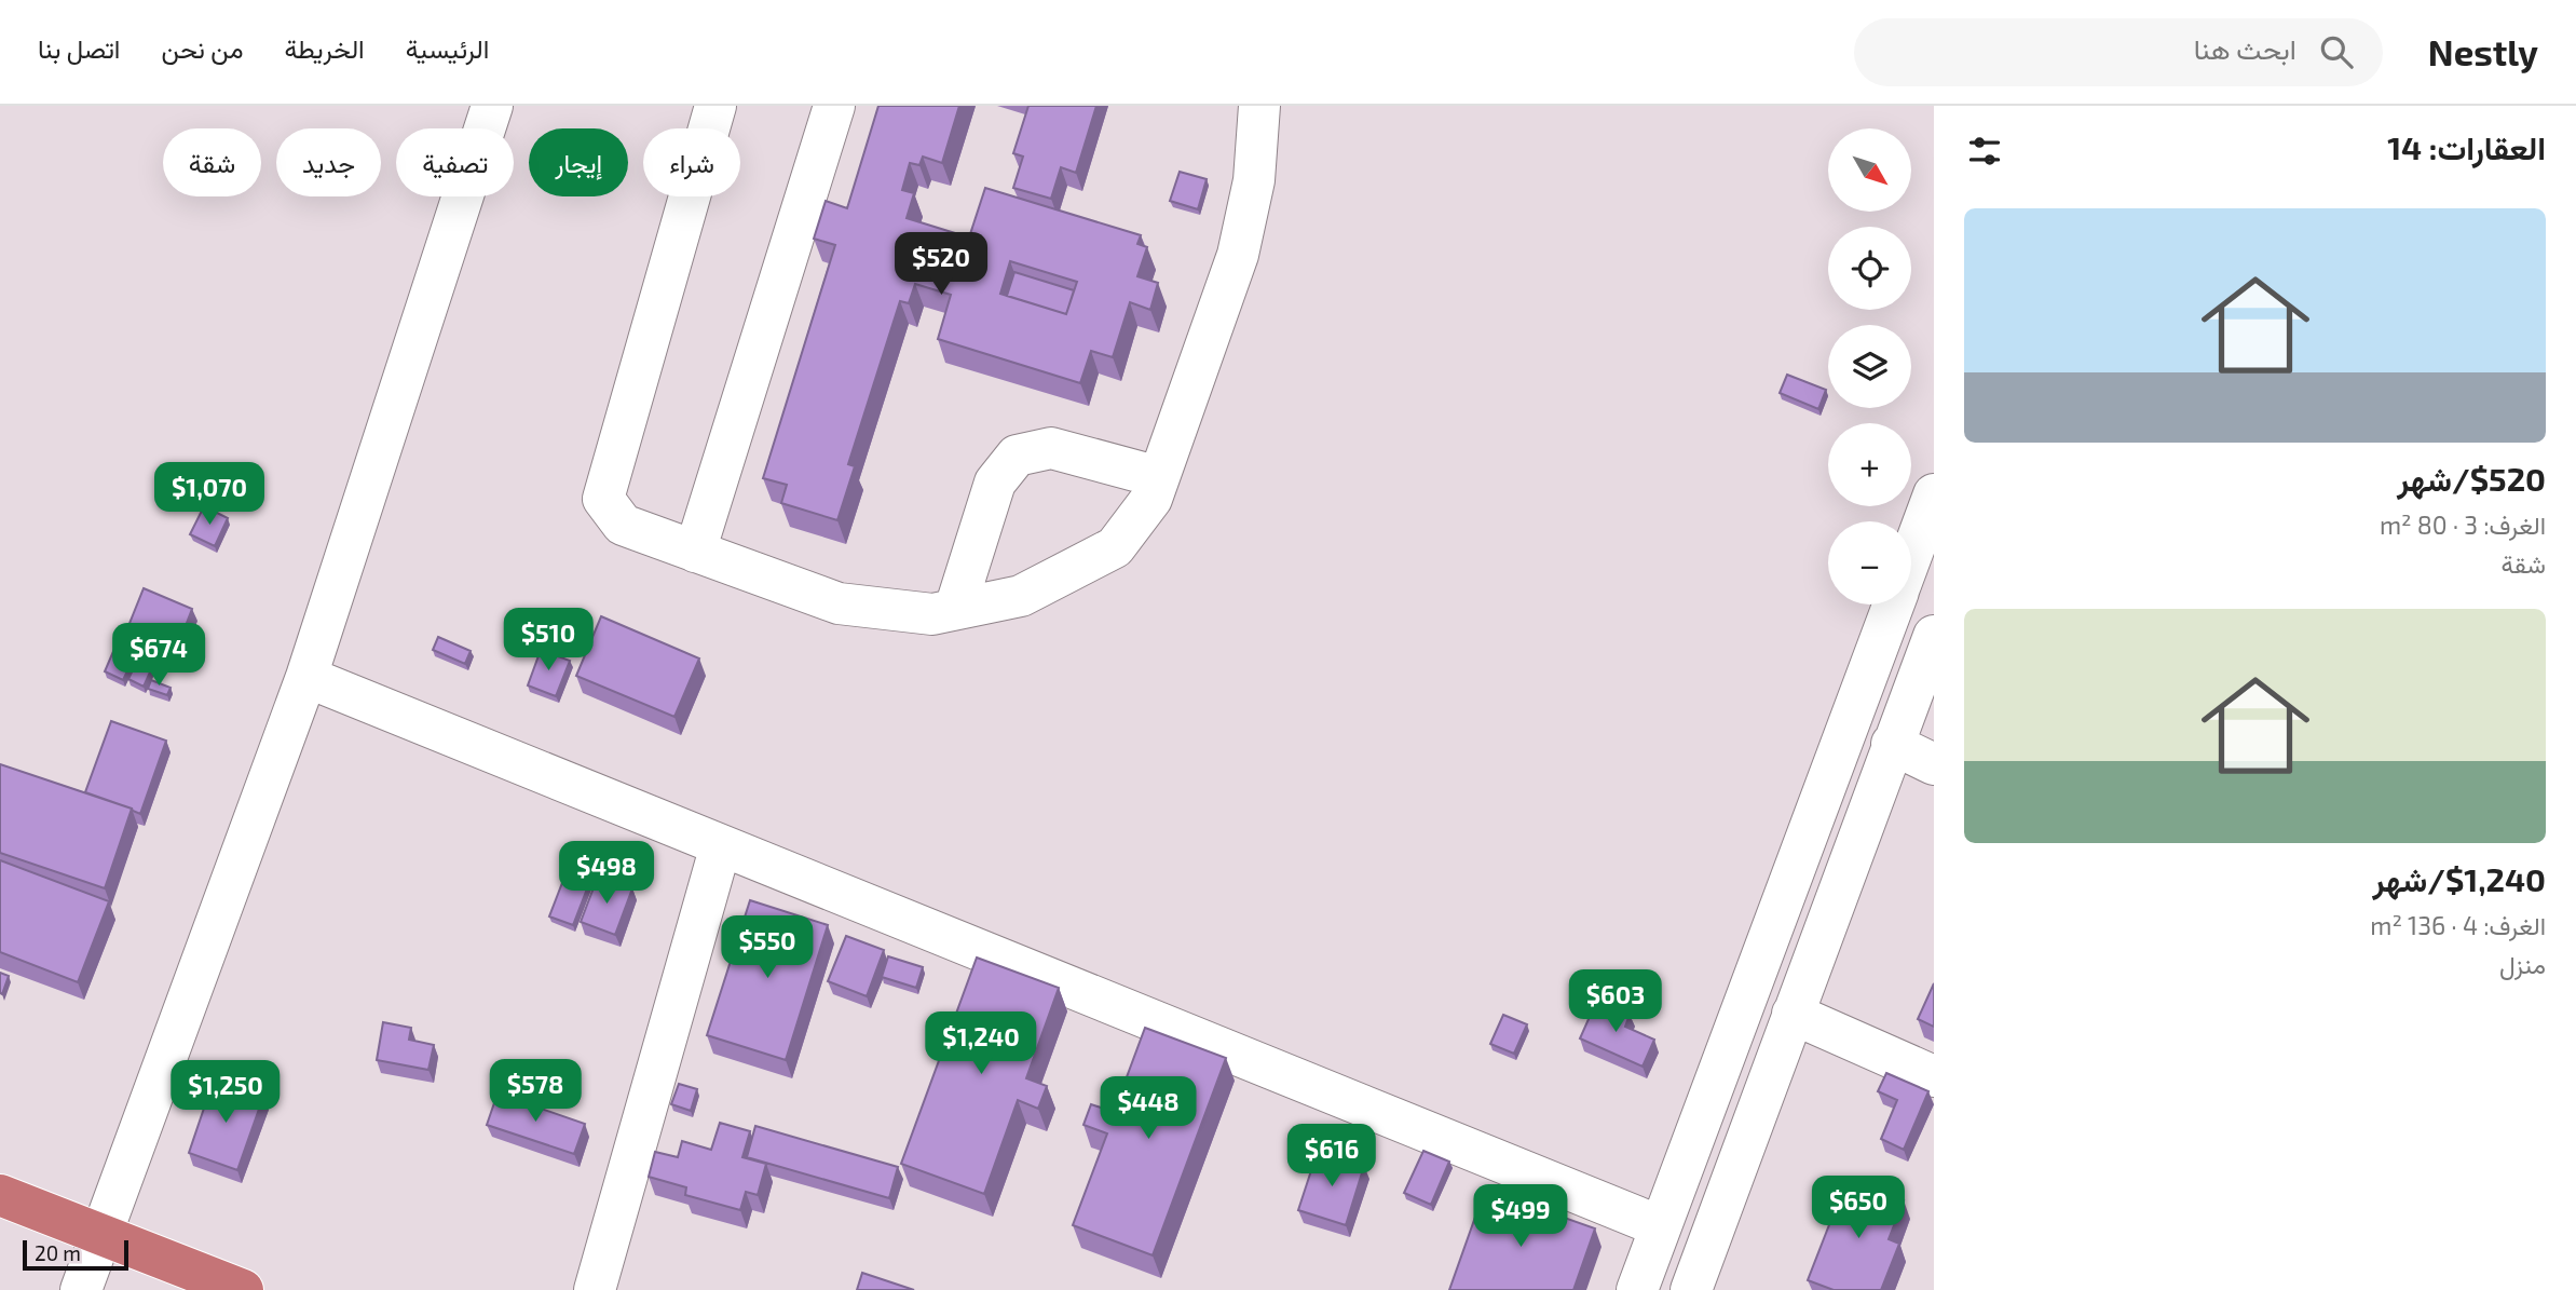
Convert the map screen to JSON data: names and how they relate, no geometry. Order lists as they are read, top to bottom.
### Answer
{
  "scale_bar": "20 m",
  "north": "bottom right",
  "page": {
    "header": "Nestly",
    "search": "ابحث هنا",
    "nav": [
      "الرئيسية",
      "الخريطة",
      "من نحن",
      "اتصل بنا"
    ],
    "heading": "العقارات: 14",
    "map_buttons": ["+", "−"],
    "chip": [
      "شراء",
      "إيجار",
      "تصفية",
      "جديد",
      "شقة"
    ],
    "list": [
      {
        "name": "$520/شهر",
        "note": "الغرف: 3 · 80 m² · شقة"
      },
      {
        "name": "$1,240/شهر",
        "note": "الغرف: 4 · 136 m² · منزل"
      }
    ],
    "price": [
      "$520",
      "$1,070",
      "$510",
      "$674",
      "$498",
      "$550",
      "$603",
      "$1,240",
      "$578",
      "$1,250",
      "$448",
      "$616",
      "$650",
      "$499"
    ],
    "scale": "20 m"
  }
}
